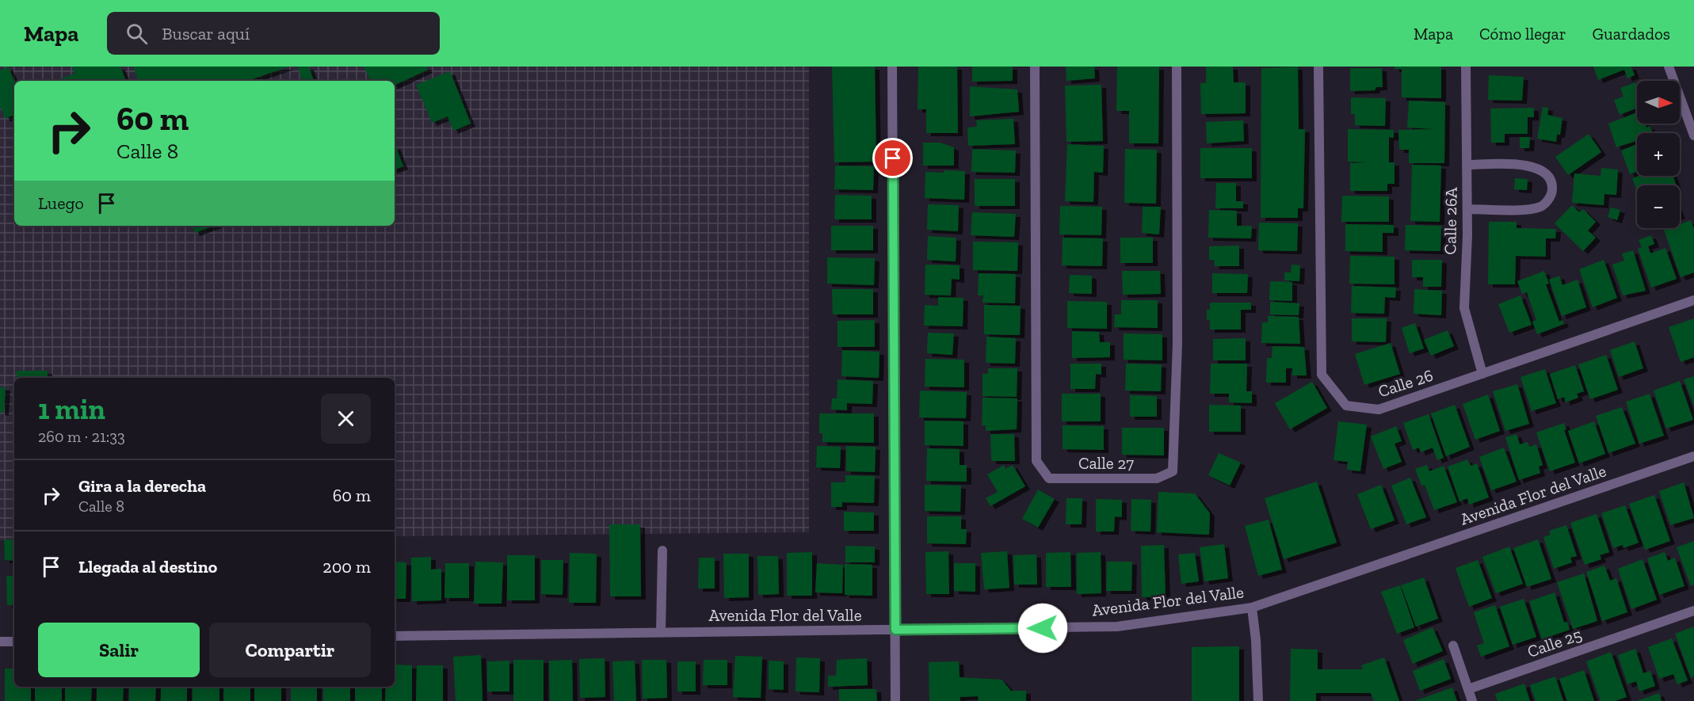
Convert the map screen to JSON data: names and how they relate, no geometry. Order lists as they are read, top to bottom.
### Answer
{
  "streets": {
    "street": [
      "Calle 26A",
      "Calle 26",
      "Calle 27",
      "Avenida Flor del Valle",
      "Calle 25"
    ]
  },
  "crossings": [
    ["Calle 26A", "Calle 26"]
  ],
  "north": "right",
  "page": {
    "header": "Mapa",
    "search": "Buscar aquí",
    "nav": ["Mapa", "Cómo llegar", "Guardados"],
    "map_buttons": ["+", "−"],
    "turn": ["60 m", "Calle 8"],
    "then": "Luego",
    "heading": ["1 min", "260 m · 21:33"],
    "list": [
      {
        "name": "Gira a la derecha",
        "note": "Calle 8",
        "value": "60 m"
      },
      {
        "name": "Llegada al destino",
        "value": "200 m"
      }
    ],
    "buttons": ["Salir", "Compartir"]
  }
}
